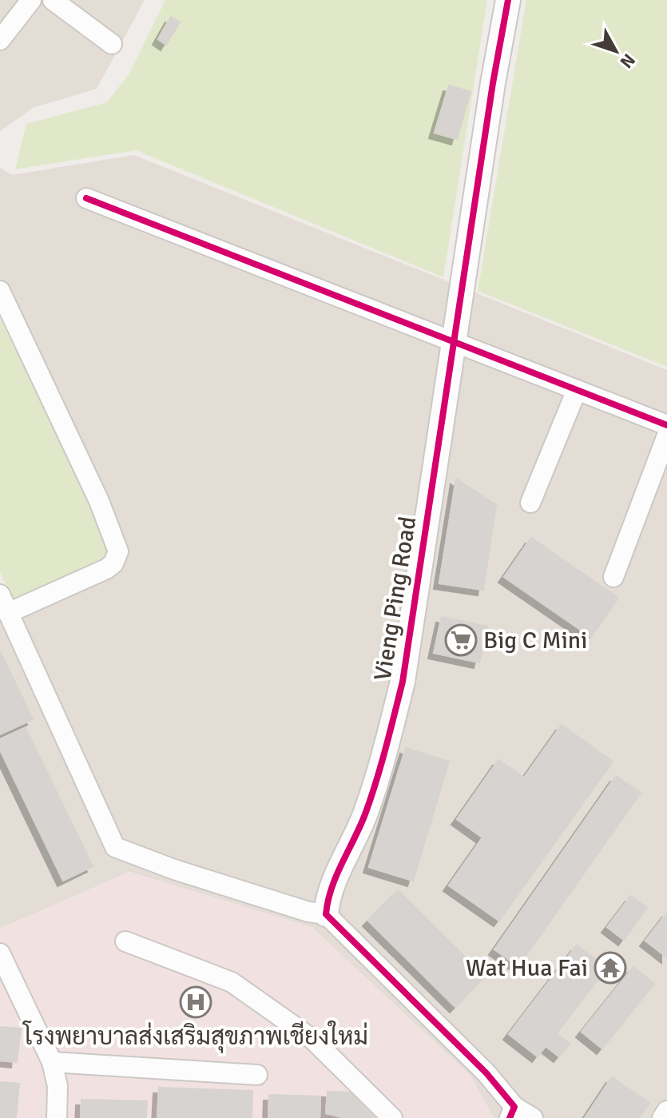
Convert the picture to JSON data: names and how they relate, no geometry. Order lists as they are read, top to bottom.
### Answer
{
  "streets": {
    "street": ["Vieng Ping Road"]
  },
  "places": {
    "supermarket": ["Big C Mini"],
    "temple": ["Wat Hua Fai"],
    "hospital": ["โรงพยาบาลส่งเสริมสุขภาพเชียงใหม่"]
  },
  "north": "bottom right"
}
